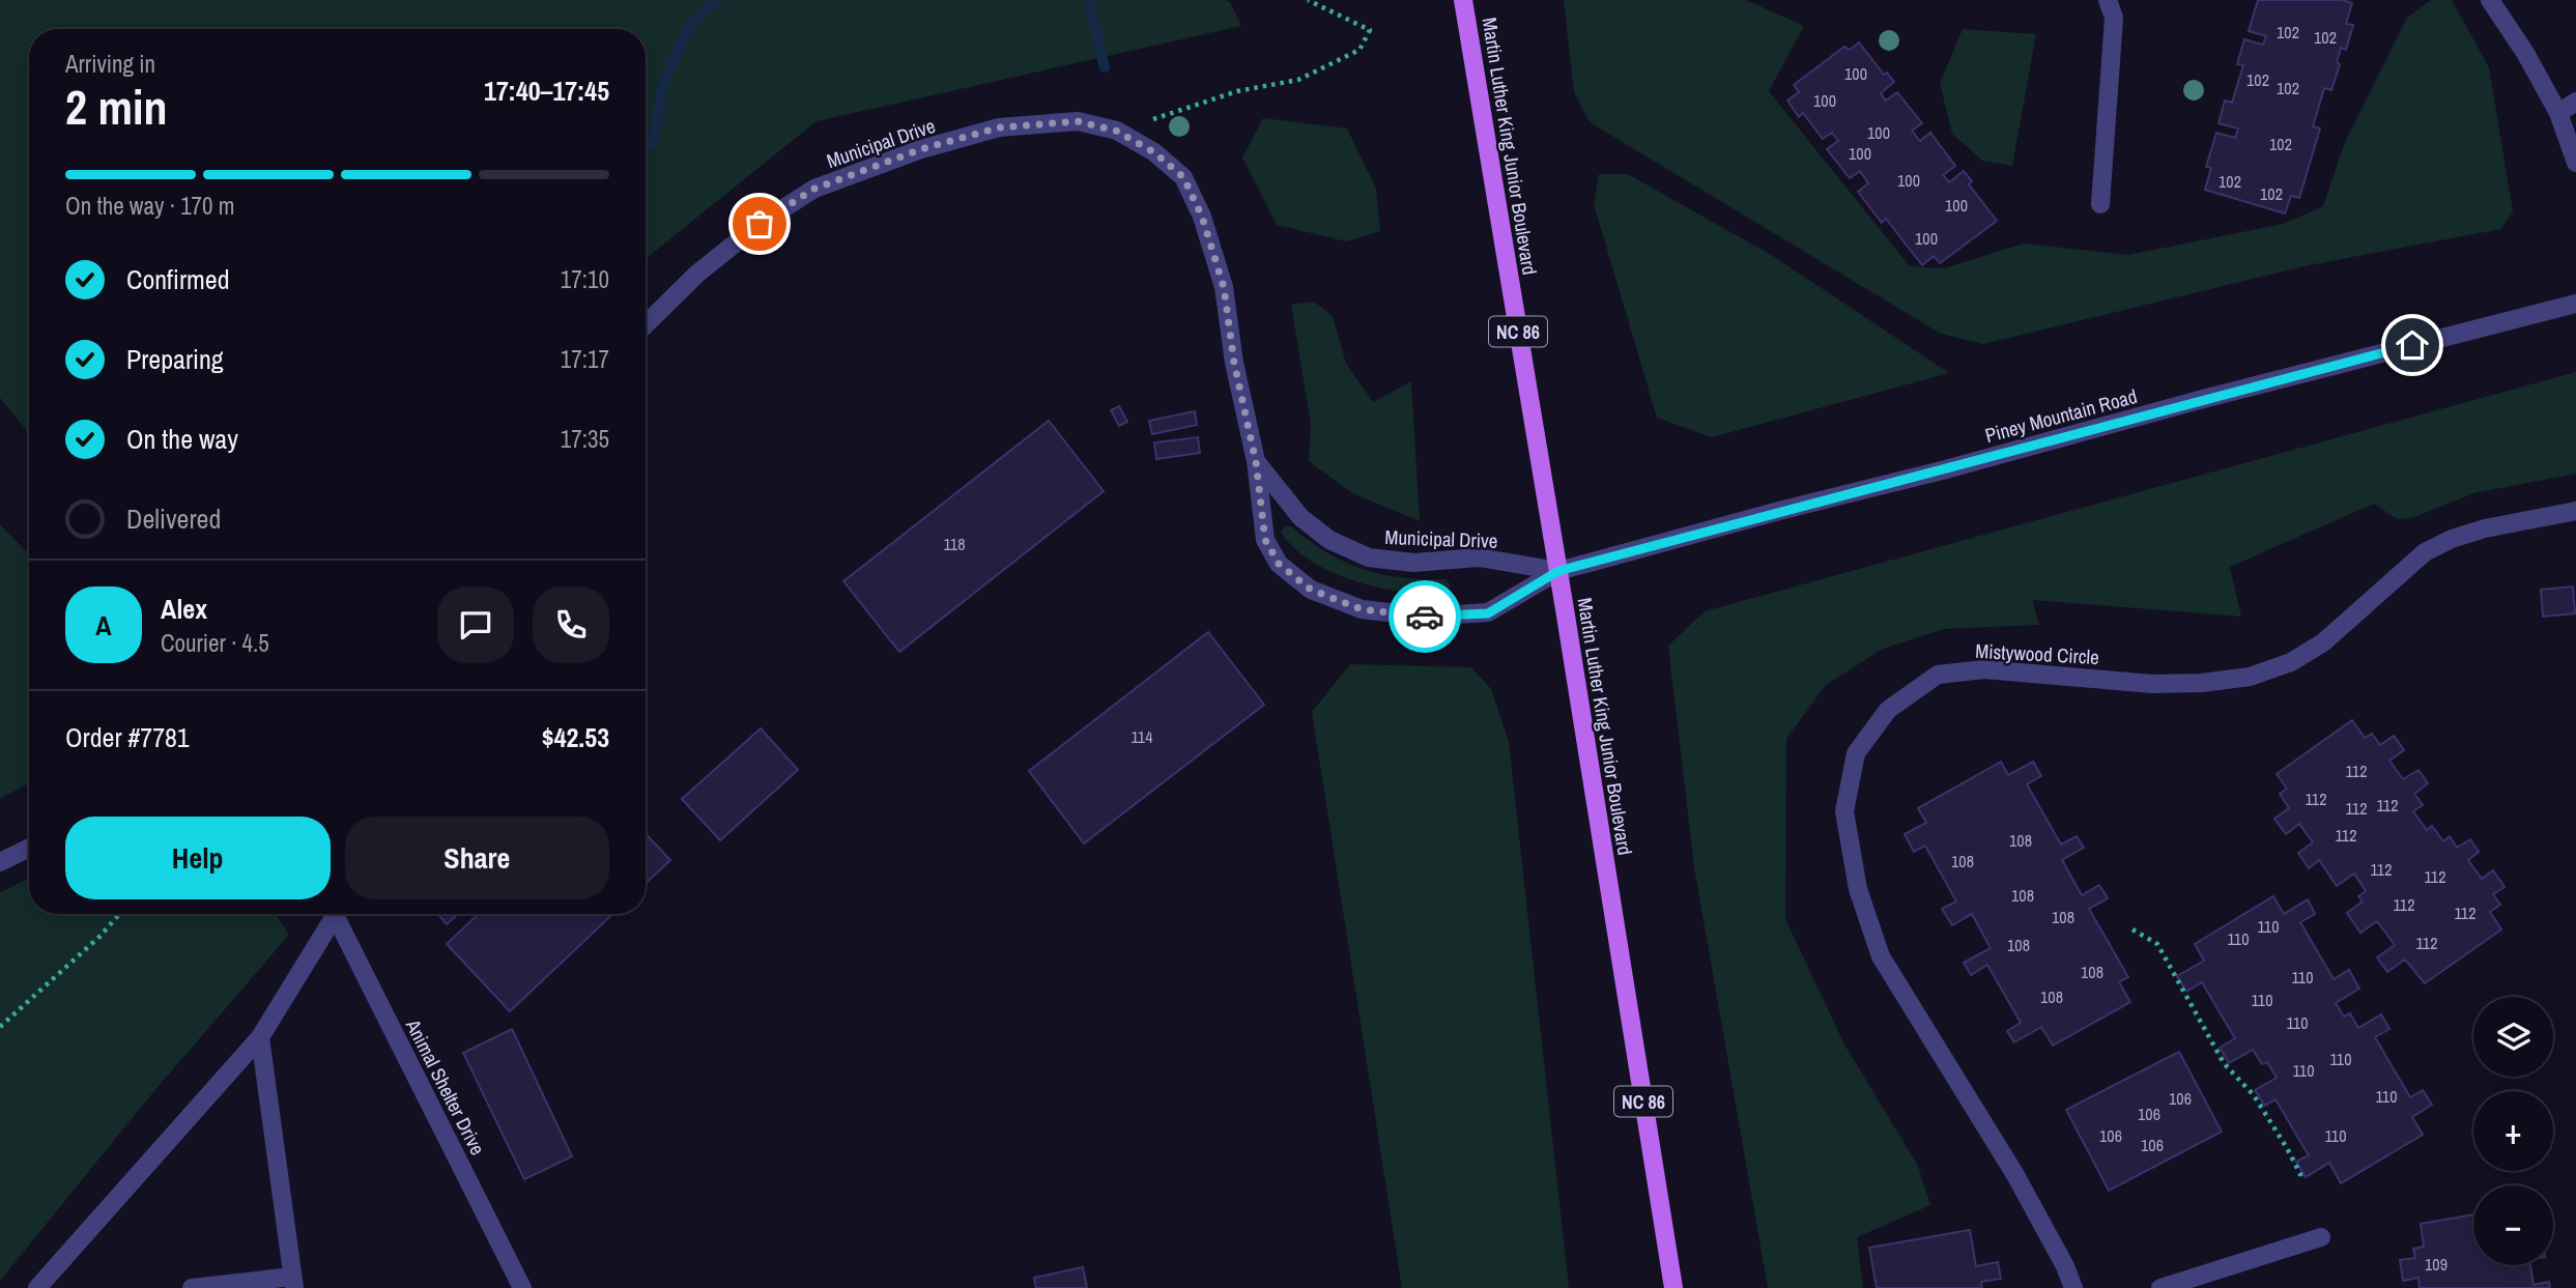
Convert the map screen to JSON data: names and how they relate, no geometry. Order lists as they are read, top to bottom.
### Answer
{
  "streets": {
    "main road": ["Martin Luther King Junior Boulevard", "NC 86"],
    "street": [
      "Municipal Drive",
      "Piney Mountain Road",
      "Mistywood Circle",
      "Animal Shelter Drive"
    ]
  },
  "crossings": [
    ["Municipal Drive", "Martin Luther King Junior Boulevard"],
    ["Municipal Drive", "Piney Mountain Road"],
    ["Martin Luther King Junior Boulevard", "Piney Mountain Road"]
  ],
  "house_numbers": [
    "102",
    "102",
    "100",
    "102",
    "102",
    "100",
    "100",
    "102",
    "100",
    "100",
    "102",
    "102",
    "100",
    "100",
    "118",
    "114",
    "112",
    "112",
    "112",
    "112",
    "112",
    "108",
    "108",
    "112",
    "112",
    "108",
    "112",
    "112",
    "108",
    "110",
    "110",
    "112",
    "108",
    "108",
    "110",
    "108",
    "110",
    "110",
    "110",
    "110",
    "110",
    "106",
    "106",
    "106",
    "110",
    "106",
    "109"
  ],
  "page": {
    "heading": ["2 min", "Arriving in", "17:40–17:45"],
    "panel": [
      "Alex",
      "Courier · 4.5",
      "Order #7781",
      "$42.53"
    ],
    "bar": "On the way · 170 m",
    "list": [
      ["Confirmed", "17:10"],
      ["Preparing", "17:17"],
      ["On the way", "17:35"],
      "Delivered"
    ],
    "round": "A",
    "buttons": ["Help", "Share"],
    "map_buttons": ["+", "−"]
  }
}
